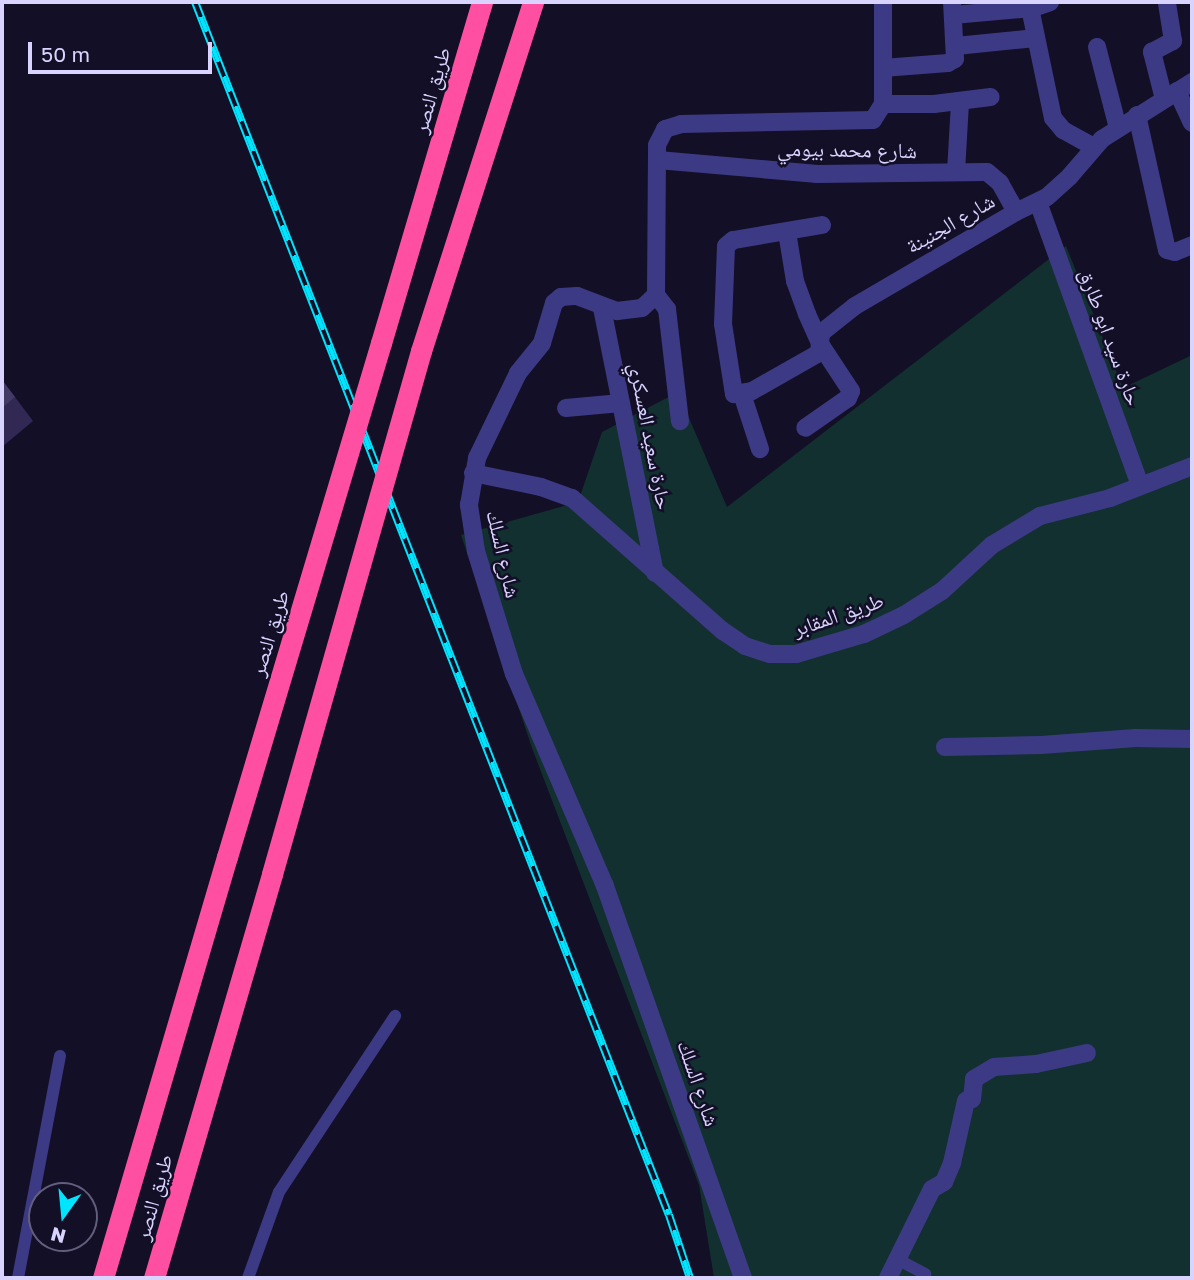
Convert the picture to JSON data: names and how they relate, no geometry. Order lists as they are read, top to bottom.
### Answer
{
  "streets": {
    "highway": ["طريق النصر"],
    "street": [
      "شارع محمد بيومي",
      "شارع الجنينة",
      "حارة سيد ابو طارق",
      "حارة سعيد العسكري",
      "شارع السلك",
      "طريق المقابر"
    ]
  },
  "crossings": [
    ["شارع محمد بيومي", "شارع الجنينة"],
    ["شارع الجنينة", "حارة سيد ابو طارق"],
    ["حارة سيد ابو طارق", "طريق المقابر"],
    ["حارة سعيد العسكري", "شارع السلك"],
    ["حارة سعيد العسكري", "طريق المقابر"],
    ["شارع السلك", "طريق المقابر"]
  ],
  "scale_bar": "50 m",
  "north": "bottom"
}
